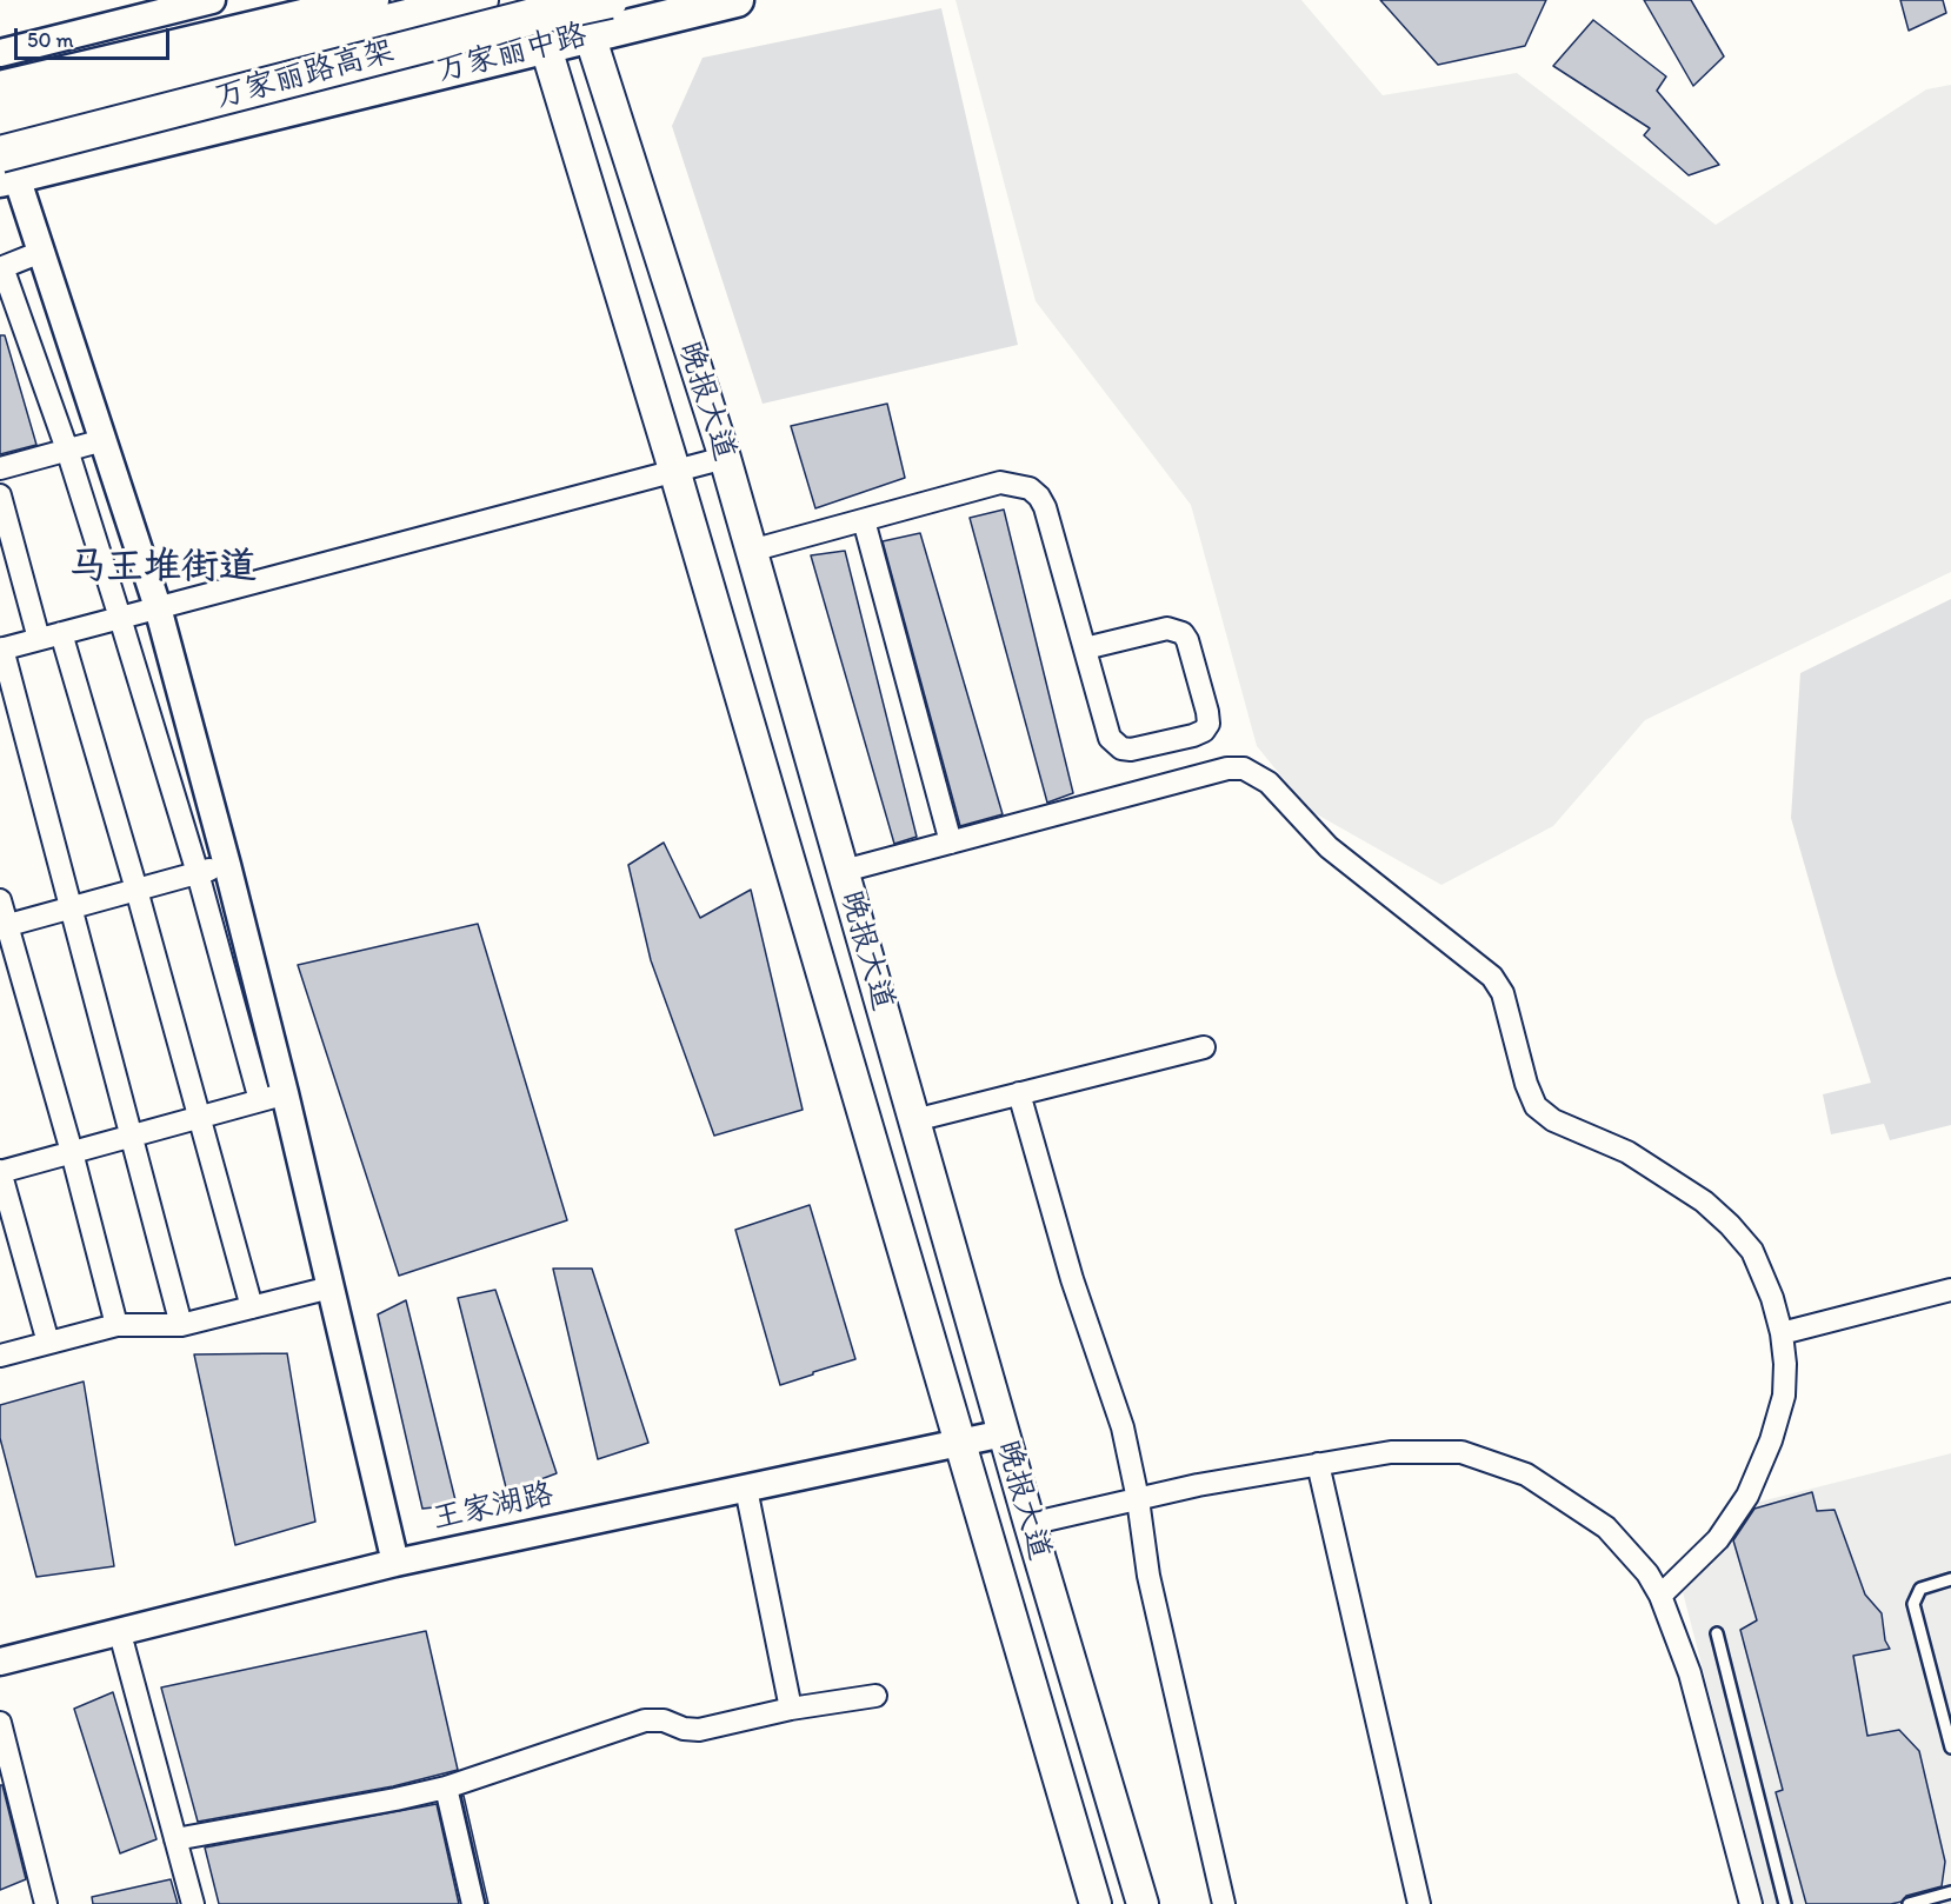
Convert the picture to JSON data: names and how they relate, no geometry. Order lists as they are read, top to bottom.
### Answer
{
  "streets": {
    "highway": ["万家丽路高架"],
    "main road": ["万家丽中路", "晚报大道"],
    "street": ["王家湖路"]
  },
  "crossings": [
    ["万家丽中路", "万家丽路高架"],
    ["万家丽中路", "晚报大道"],
    ["晚报大道", "王家湖路"]
  ],
  "districts": ["马王堆街道"],
  "scale_bar": "50 m"
}
